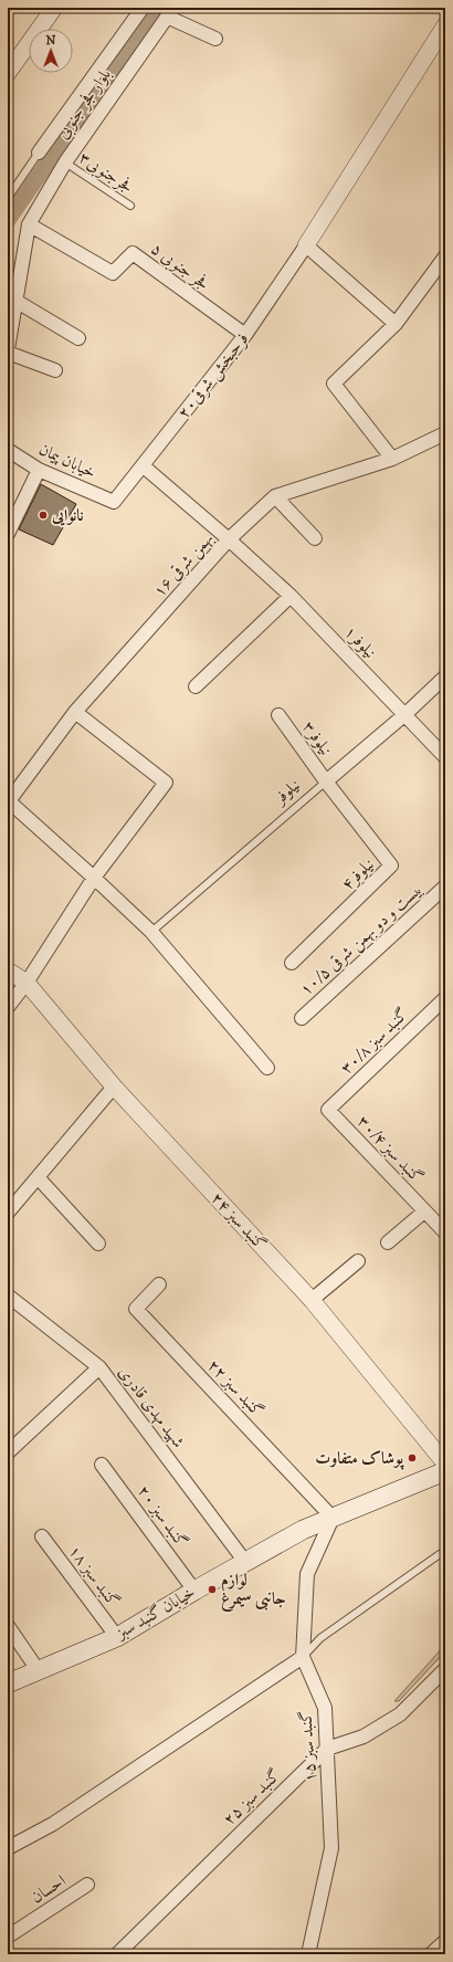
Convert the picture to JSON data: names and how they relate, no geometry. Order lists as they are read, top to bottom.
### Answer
{
  "streets": {
    "main road": ["خیابان گنبد سبز"],
    "street": [
      "بلوار فجر جنوبی",
      "فجر جنوبی ۵",
      "فرحبخش شرقی۲۰",
      "خیابان پیمان",
      "بهمن شرقی ۱۶",
      "نیلوفر۱",
      "نیلوفر۳",
      "نیلوفر",
      "نیلوفر۴",
      "بیست و دو بهمن شرقی ۱۰/۵",
      "گنبد سبز ۳۰/۸",
      "گنبد سبز ۳۰/۴",
      "گنبد سبز ۲۴",
      "گنبد سبز ۲۲",
      "شهید مهدی قادری",
      "گنبد سبز ۲۰",
      "گنبد سبز ۱۸",
      "گنبد سبز ۱۵",
      "گنبد سبز ۲۵",
      "احسان"
    ],
    "lane": ["فجرجنوبی۳"]
  },
  "crossings": [
    ["بلوار فجر جنوبی", "فجرجنوبی۳"],
    ["بلوار فجر جنوبی", "فجر جنوبی ۵"],
    ["فجر جنوبی ۵", "فرحبخش شرقی۲۰"],
    ["فرحبخش شرقی۲۰", "خیابان پیمان"],
    ["فرحبخش شرقی۲۰", "نیلوفر۱"],
    ["بهمن شرقی ۱۶", "نیلوفر۱"],
    ["نیلوفر۱", "نیلوفر"],
    ["نیلوفر۳", "نیلوفر"],
    ["نیلوفر۳", "نیلوفر۴"],
    ["نیلوفر", "نیلوفر۴"],
    ["گنبد سبز ۳۰/۸", "گنبد سبز ۳۰/۴"],
    ["گنبد سبز ۲۲", "خیابان گنبد سبز"],
    ["گنبد سبز ۲۲", "گنبد سبز ۱۵"],
    ["شهید مهدی قادری", "خیابان گنبد سبز"],
    ["گنبد سبز ۲۰", "خیابان گنبد سبز"],
    ["گنبد سبز ۱۸", "خیابان گنبد سبز"],
    ["خیابان گنبد سبز", "گنبد سبز ۱۵"],
    ["گنبد سبز ۱۵", "گنبد سبز ۲۵"]
  ],
  "places": ["نانوایی", "پوشاک متفاوت", "لوازم جانبی سیمرغ"],
  "north": "top"
}
